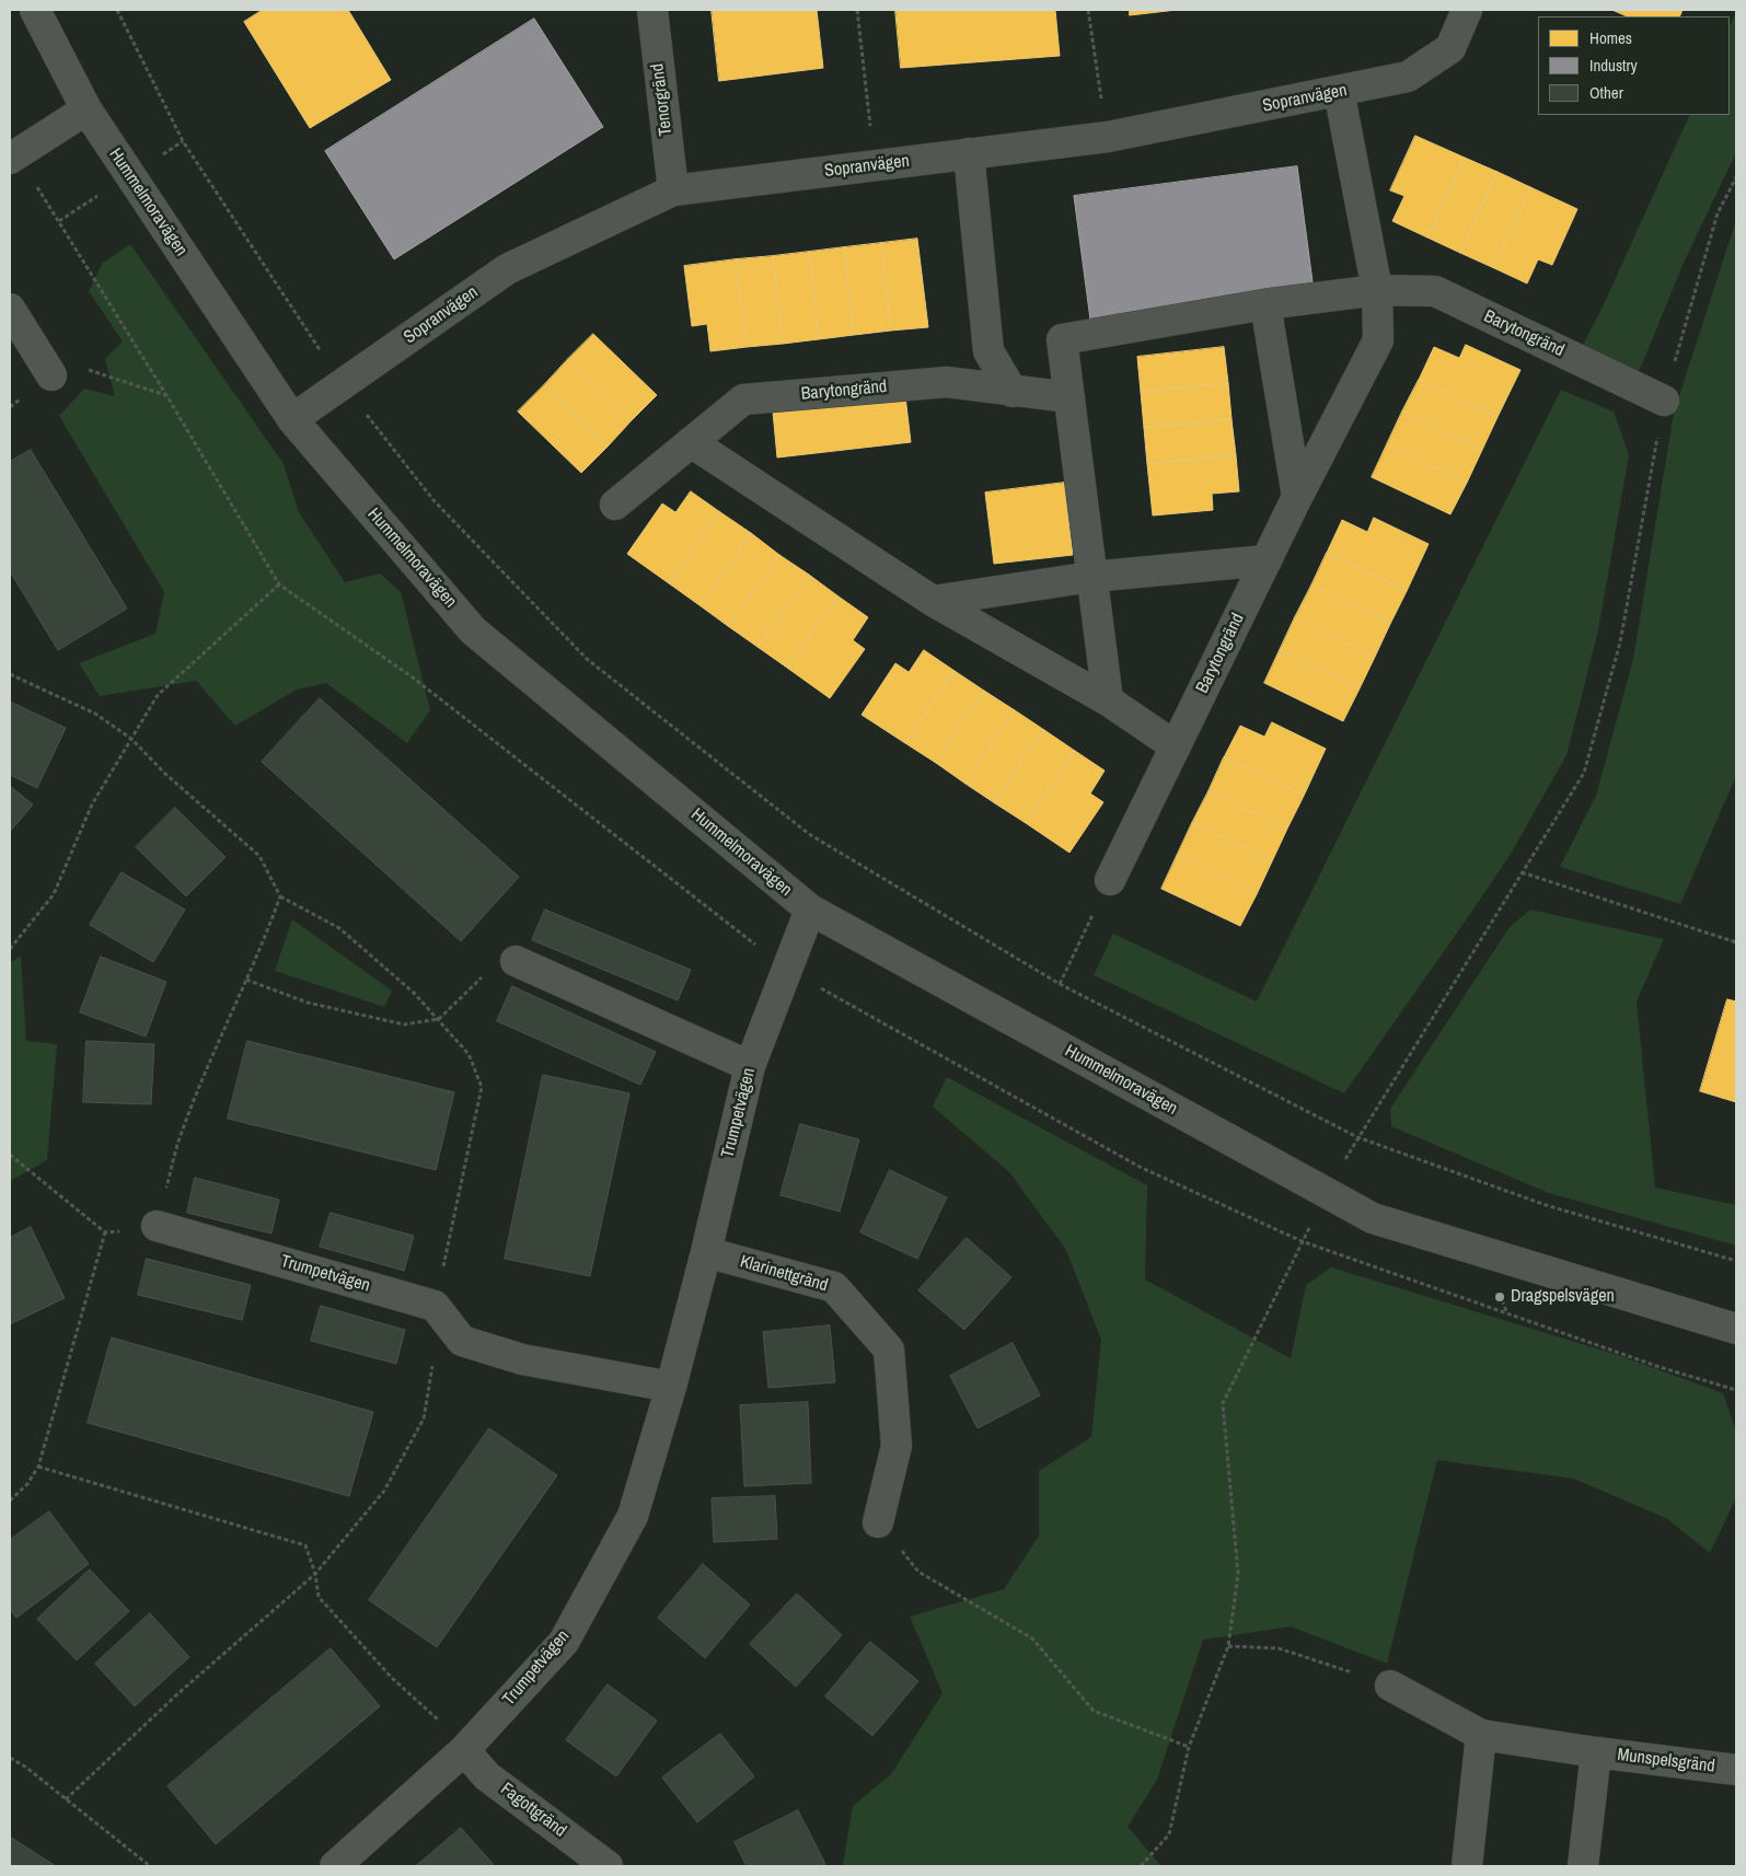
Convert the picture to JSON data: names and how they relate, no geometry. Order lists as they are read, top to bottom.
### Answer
{
  "streets": {
    "street": [
      "Sopranvägen",
      "Tenorgränd",
      "Hummelmoravägen",
      "Barytongränd",
      "Trumpetvägen",
      "Klarinettgränd",
      "Munspelsgränd",
      "Fagottgränd"
    ]
  },
  "crossings": [
    ["Sopranvägen", "Tenorgränd"],
    ["Sopranvägen", "Hummelmoravägen"],
    ["Sopranvägen", "Barytongränd"],
    ["Hummelmoravägen", "Trumpetvägen"],
    ["Trumpetvägen", "Klarinettgränd"],
    ["Trumpetvägen", "Fagottgränd"]
  ],
  "places": ["Dragspelsvägen"],
  "legend": ["Homes", "Industry", "Other"]
}
